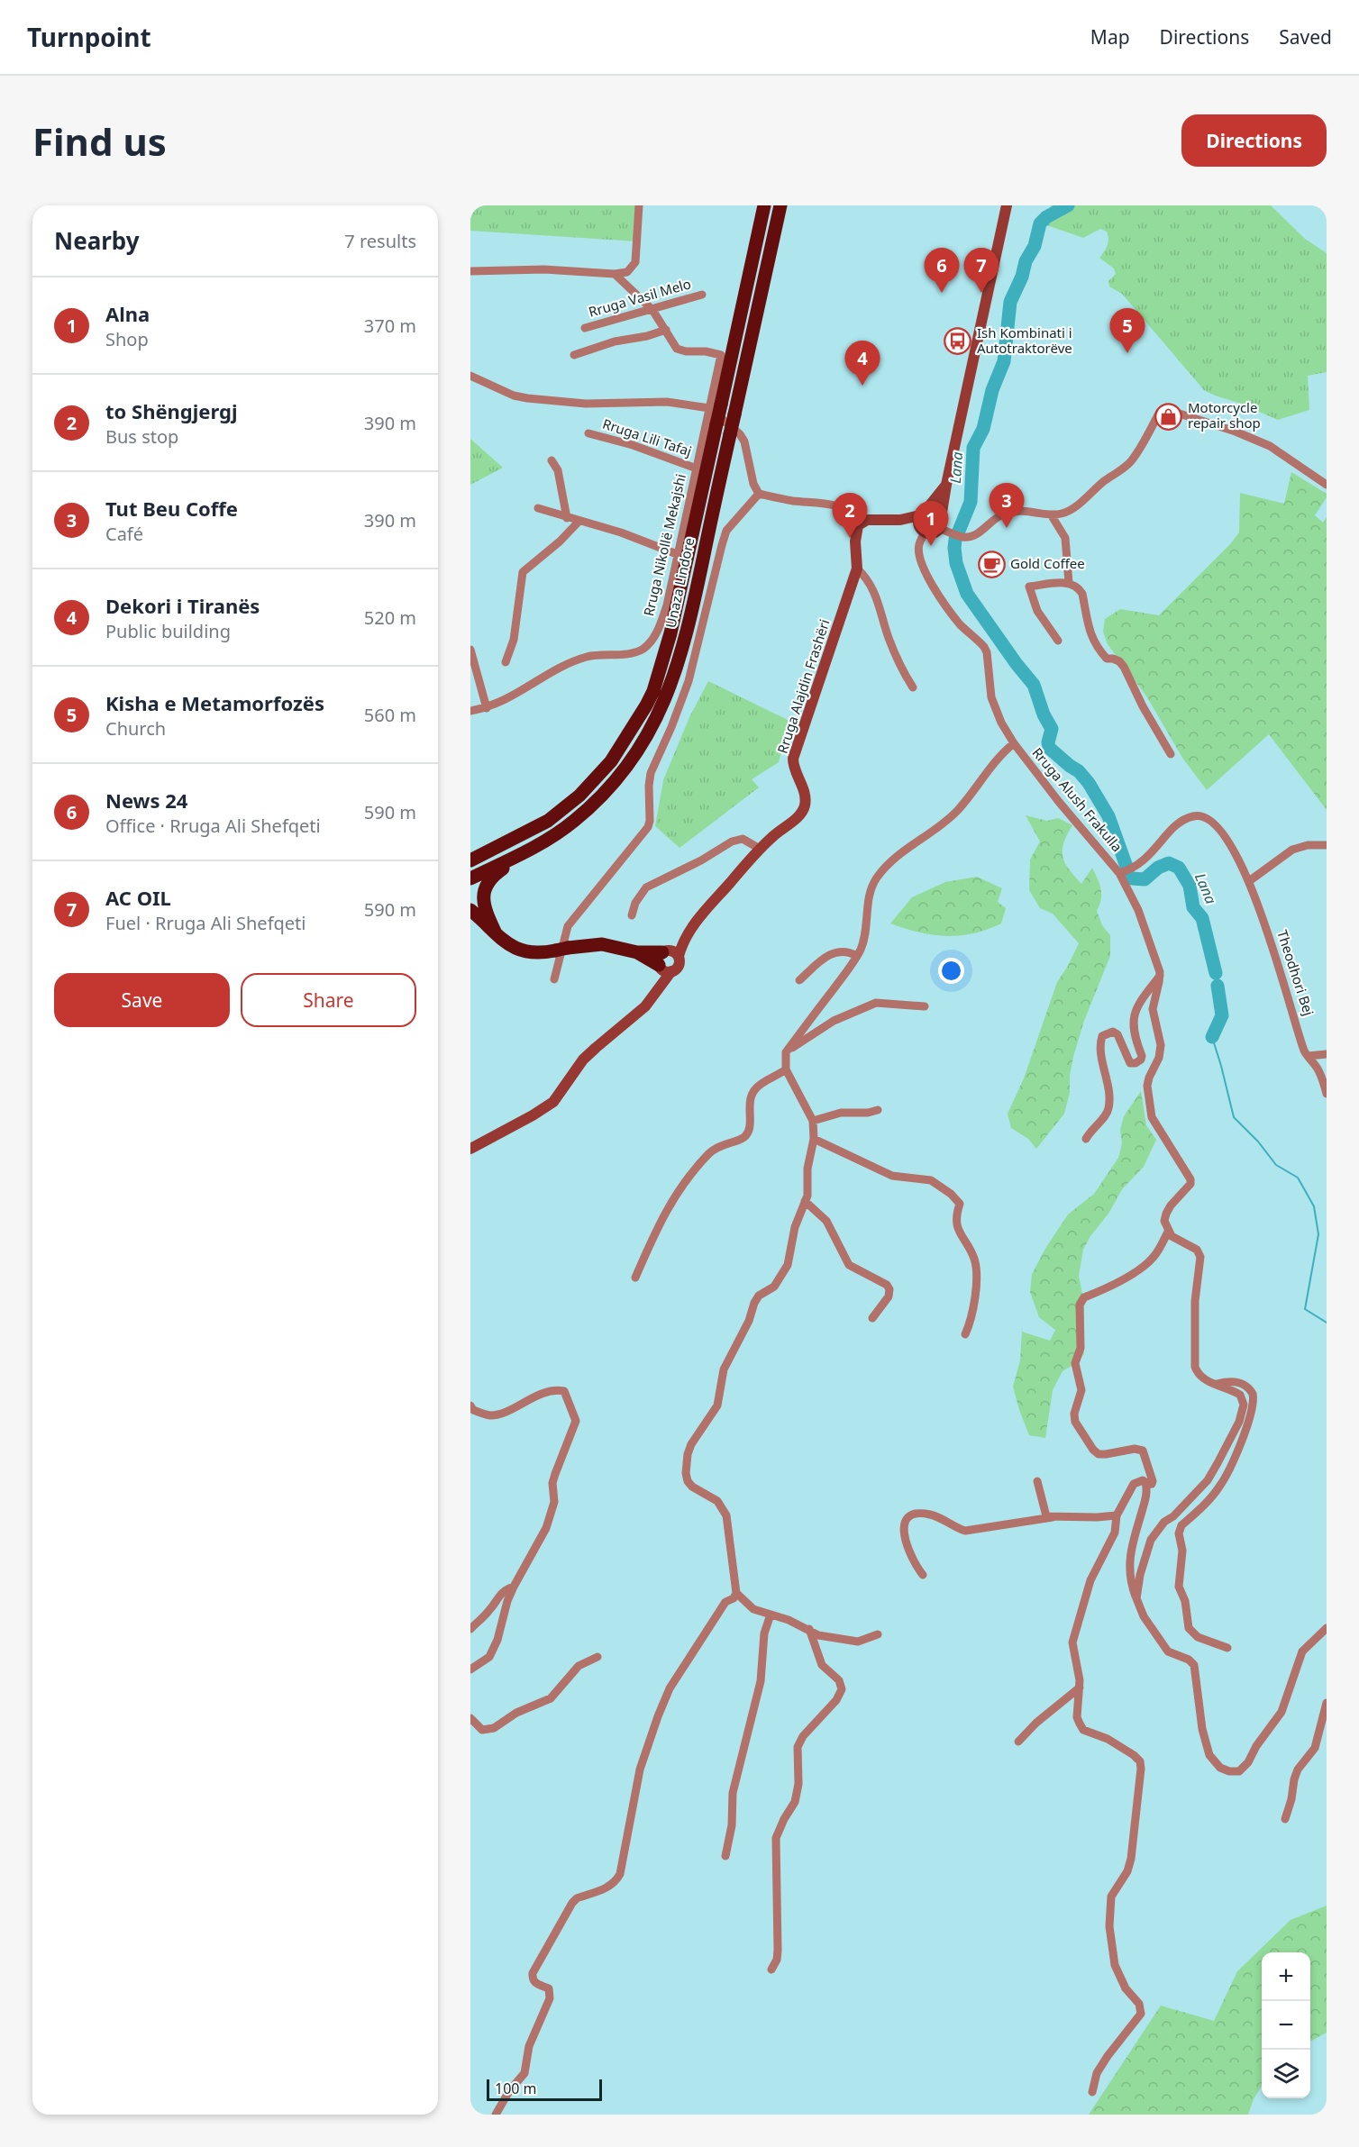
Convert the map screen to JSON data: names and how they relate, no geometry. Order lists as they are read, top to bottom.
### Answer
{
  "streets": {
    "highway": ["Unaza Lindore"],
    "main road": ["Rruga Alajdin Frashëri"],
    "street": [
      "Rruga Vasil Melo",
      "Rruga Lili Tafaj",
      "Rruga Nikollë Mekajshi",
      "Rruga Alush Frakulla",
      "Theodhori Bej"
    ]
  },
  "crossings": [
    ["Rruga Lili Tafaj", "Rruga Nikollë Mekajshi"],
    ["Rruga Nikollë Mekajshi", "Unaza Lindore"],
    ["Rruga Alush Frakulla", "Theodhori Bej"]
  ],
  "water": ["Lana"],
  "places": {
    "bus stop": ["Ish Kombinati i Autotraktorëve"],
    "shop": ["Motorcycle repair shop"],
    "cafe": ["Gold Coffee"]
  },
  "scale_bar": "100 m",
  "page": {
    "header": "Turnpoint",
    "nav": ["Map", "Directions", "Saved"],
    "buttons": [
      "Directions",
      ["Save", "Share"]
    ],
    "title": "Find us",
    "heading": ["Nearby", "7 results"],
    "pins": [
      "6",
      "7",
      "5",
      "4",
      "3",
      "2",
      "1"
    ],
    "list": [
      {
        "mark": "1",
        "name": "Alna",
        "note": "Shop",
        "value": "370 m"
      },
      {
        "mark": "2",
        "name": "to Shëngjergj",
        "note": "Bus stop",
        "value": "390 m"
      },
      {
        "mark": "3",
        "name": "Tut Beu Coffe",
        "note": "Café",
        "value": "390 m"
      },
      {
        "mark": "4",
        "name": "Dekori i Tiranës",
        "note": "Public building",
        "value": "520 m"
      },
      {
        "mark": "5",
        "name": "Kisha e Metamorfozës",
        "note": "Church",
        "value": "560 m"
      },
      {
        "mark": "6",
        "name": "News 24",
        "note": "Office · Rruga Ali Shefqeti",
        "value": "590 m"
      },
      {
        "mark": "7",
        "name": "AC OIL",
        "note": "Fuel · Rruga Ali Shefqeti",
        "value": "590 m"
      }
    ],
    "map_buttons": ["+", "−"],
    "scale": "100 m"
  }
}
